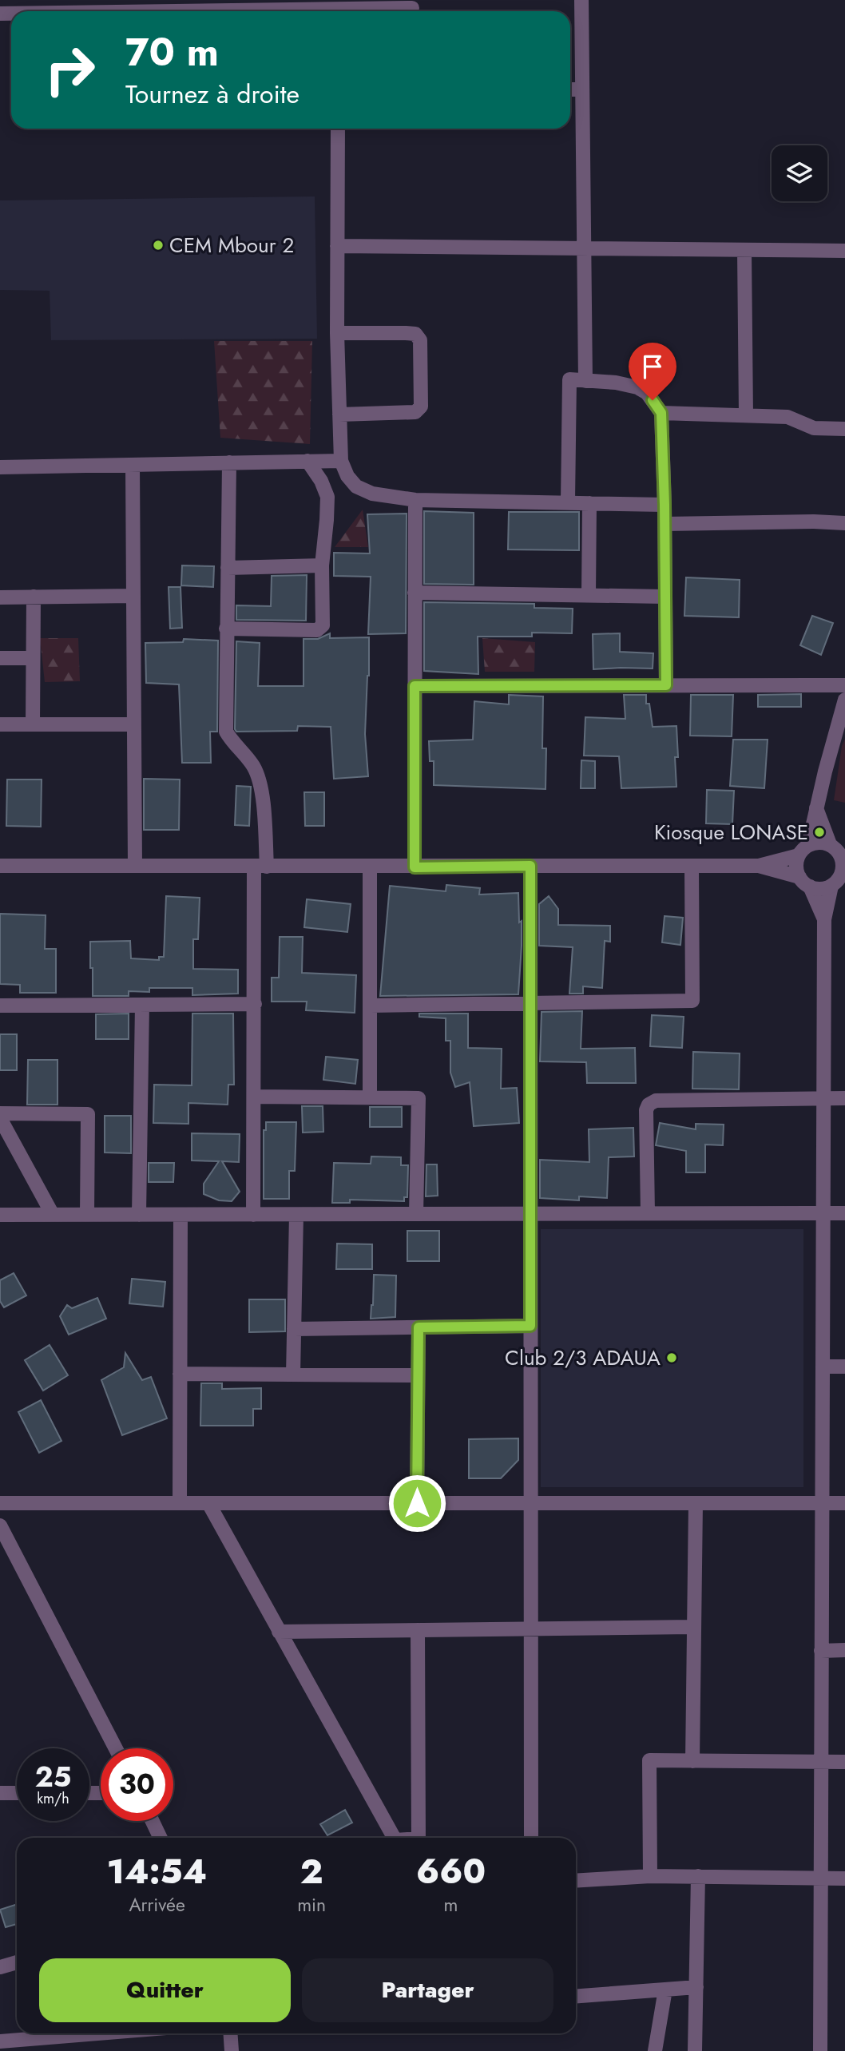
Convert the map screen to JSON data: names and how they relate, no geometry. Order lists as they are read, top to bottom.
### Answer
{
  "places": ["CEM Mbour 2", "Kiosque LONASE", "Club 2/3 ADAUA"],
  "page": {
    "turn": ["70 m", "Tournez à droite"],
    "speed": "25 km/h",
    "limit": "30",
    "eta": [
      "14:54",
      "Arrivée",
      "2",
      "min",
      "660",
      "m"
    ],
    "buttons": ["Quitter", "Partager"]
  }
}
